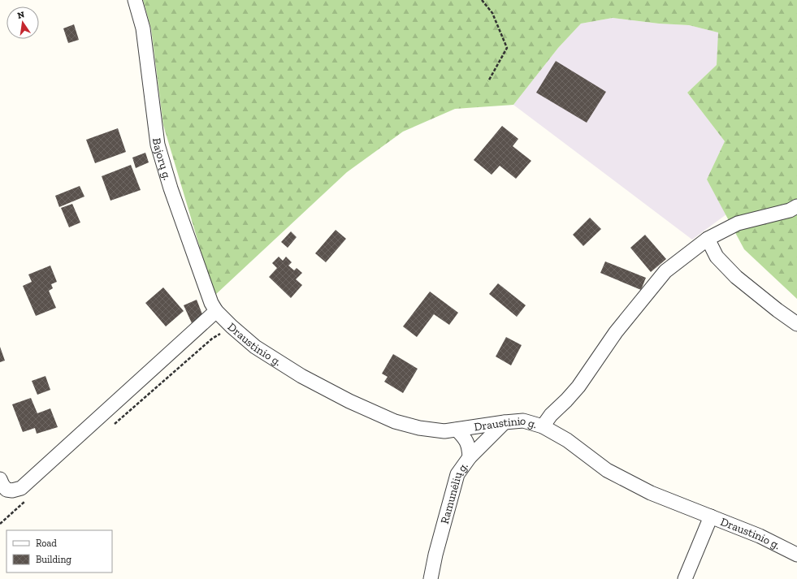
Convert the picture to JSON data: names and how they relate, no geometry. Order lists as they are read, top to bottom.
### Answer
{
  "streets": {
    "street": ["Bajorų g.", "Draustinio g.", "Ramunėlių g."]
  },
  "crossings": [
    ["Bajorų g.", "Draustinio g."],
    ["Draustinio g.", "Ramunėlių g."]
  ],
  "legend": ["Road", "Building"],
  "north": "top"
}
